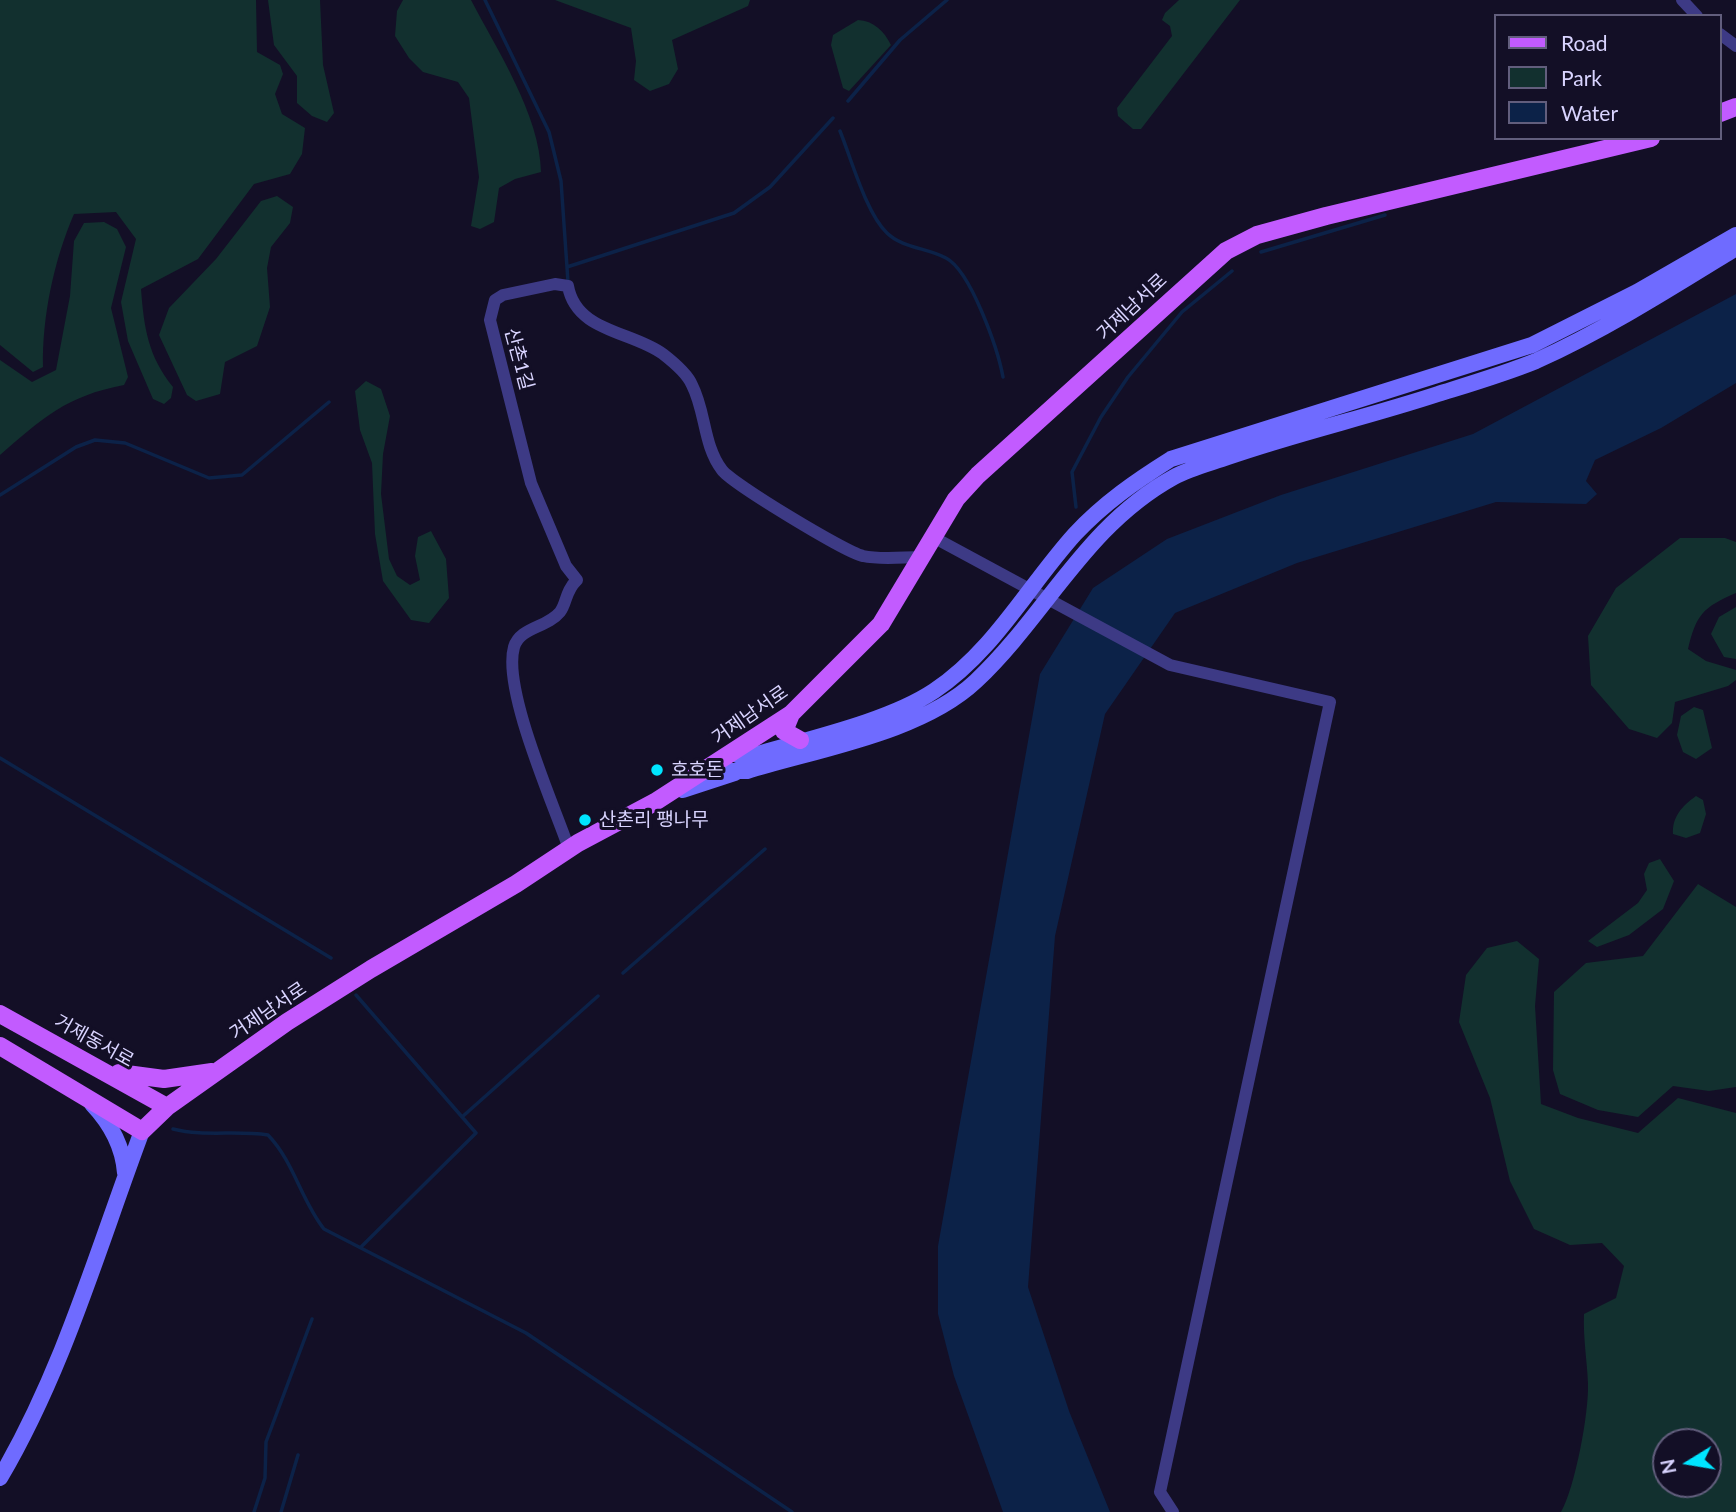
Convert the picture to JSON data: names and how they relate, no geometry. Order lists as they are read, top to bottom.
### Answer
{
  "streets": {
    "main road": ["거제남서로", "거제동서로"],
    "street": ["산촌1길"]
  },
  "crossings": [
    ["거제남서로", "산촌1길"],
    ["거제남서로", "거제동서로"]
  ],
  "places": ["호호돈", "산촌리 팽나무"],
  "legend": ["Road", "Park", "Water"],
  "north": "left"
}
